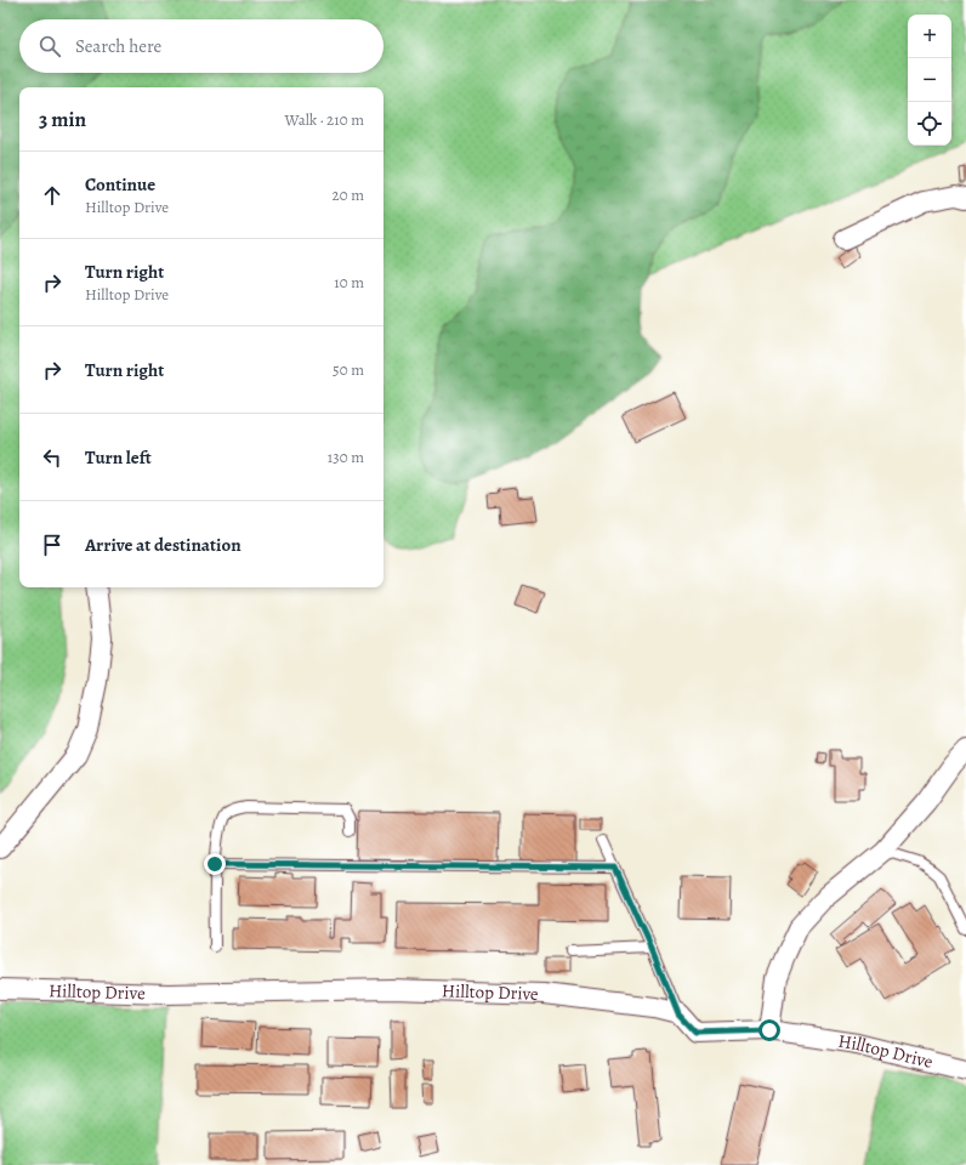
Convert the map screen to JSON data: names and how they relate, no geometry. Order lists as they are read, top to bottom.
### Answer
{
  "streets": {
    "street": ["Hilltop Drive"]
  },
  "page": {
    "map_buttons": ["+", "−"],
    "search": "Search here",
    "heading": ["3 min", "Walk · 210 m"],
    "list": [
      ["Continue", "Hilltop Drive", "20 m"],
      ["Turn right", "Hilltop Drive", "10 m"],
      ["Turn right", "50 m"],
      ["Turn left", "130 m"],
      "Arrive at destination"
    ]
  }
}
